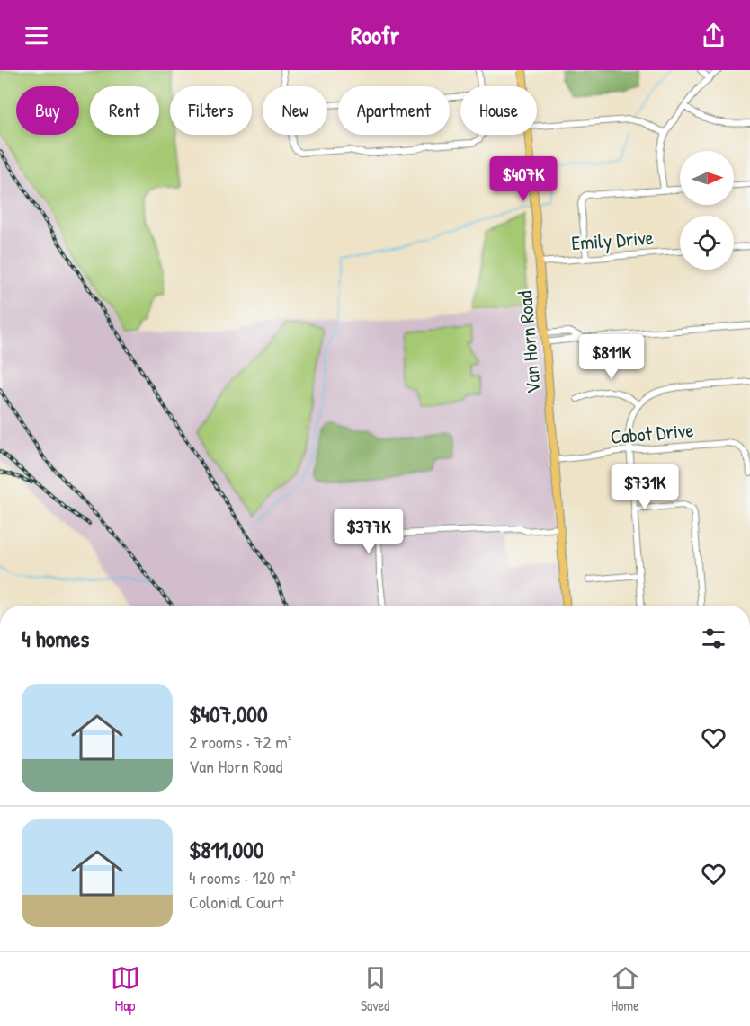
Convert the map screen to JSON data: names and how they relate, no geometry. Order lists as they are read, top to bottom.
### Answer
{
  "streets": {
    "main road": ["Van Horn Road"],
    "street": ["Emily Drive", "Cabot Drive"]
  },
  "crossings": [
    ["Emily Drive", "Van Horn Road"],
    ["Van Horn Road", "Cabot Drive"]
  ],
  "north": "right",
  "page": {
    "header": "Roofr",
    "chip": [
      "Buy",
      "Rent",
      "Filters",
      "New",
      "Apartment",
      "House"
    ],
    "price": [
      "$407K",
      "$811K",
      "$731K",
      "$377K"
    ],
    "heading": "4 homes",
    "list": [
      {
        "name": "$407,000",
        "note": "2 rooms · 72 m² · Van Horn Road"
      },
      {
        "name": "$811,000",
        "note": "4 rooms · 120 m² · Colonial Court"
      }
    ],
    "tabs": ["Map", "Saved", "Home"]
  }
}
